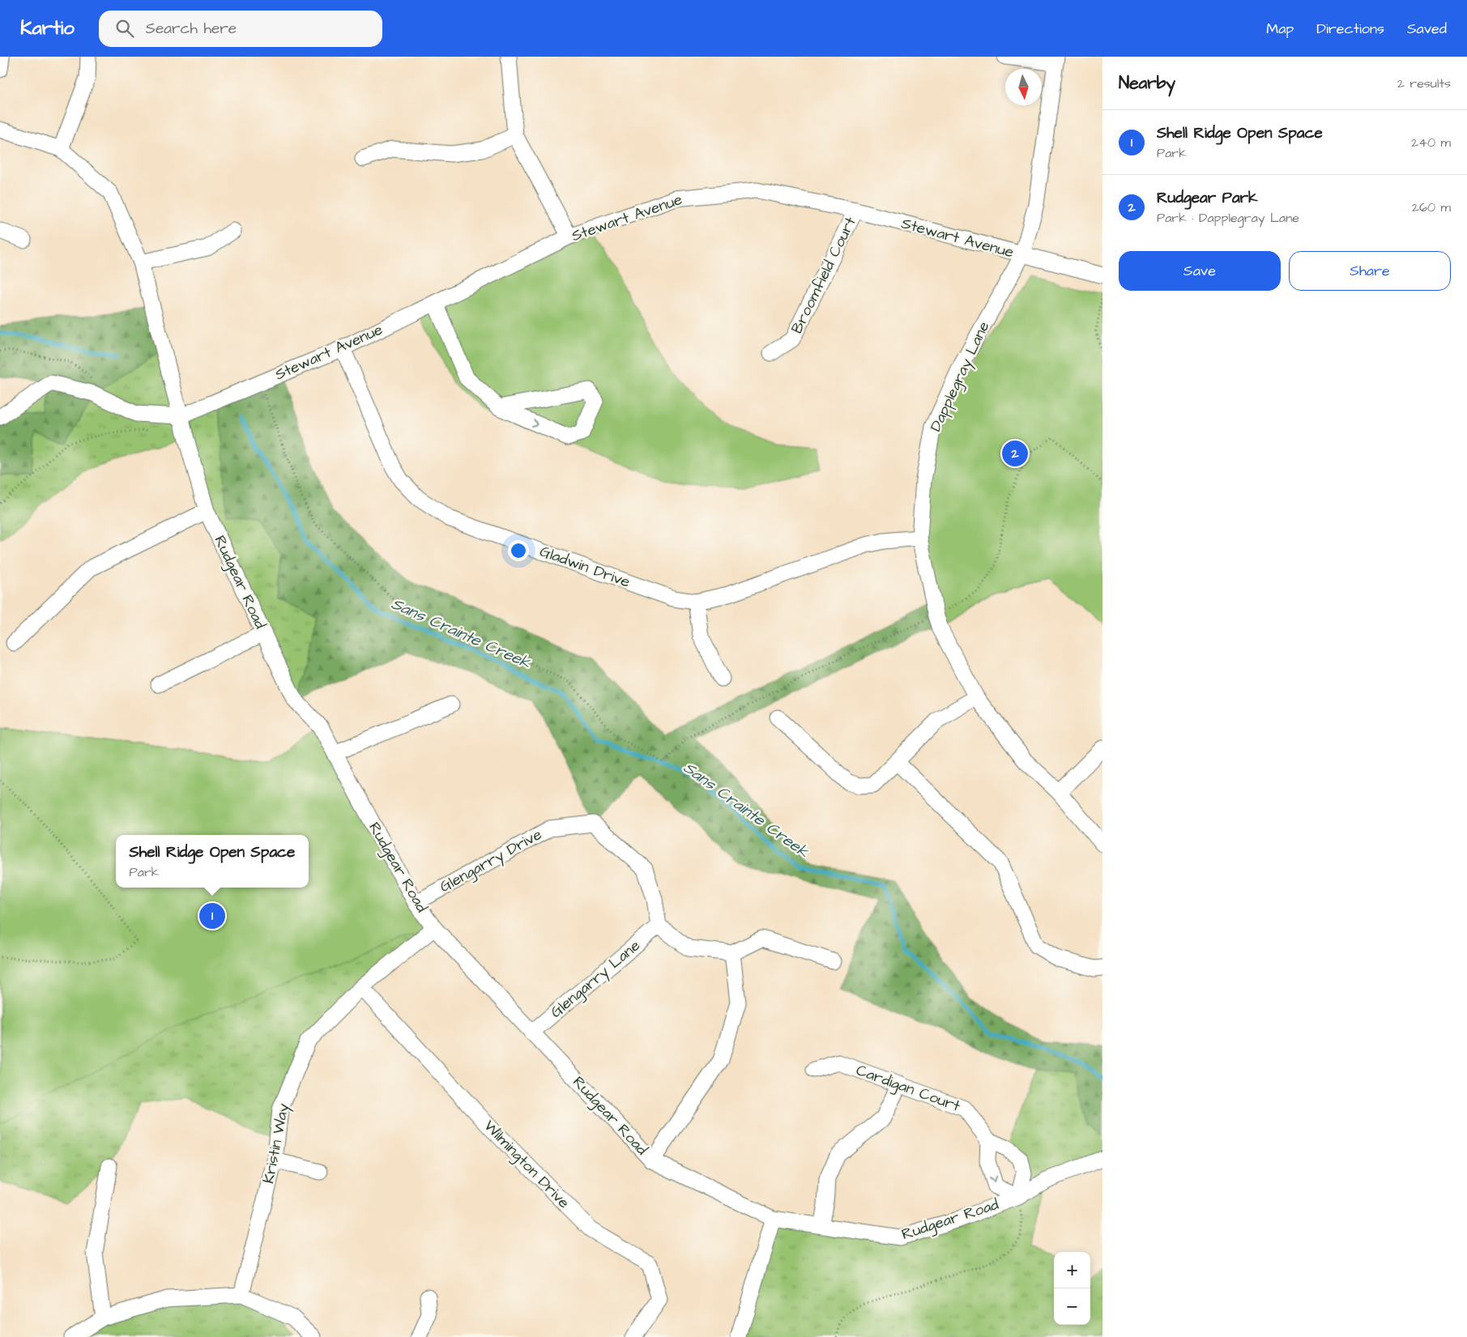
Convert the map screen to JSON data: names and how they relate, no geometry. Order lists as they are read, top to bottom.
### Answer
{
  "streets": {
    "street": [
      "Stewart Avenue",
      "Broomfield Court",
      "Dapplegray Lane",
      "Gladwin Drive",
      "Rudgear Road",
      "Glengarry Drive",
      "Glengarry Lane",
      "Cardigan Court",
      "Kristin Way",
      "Wilmington Drive"
    ]
  },
  "crossings": [
    ["Stewart Avenue", "Broomfield Court"],
    ["Stewart Avenue", "Dapplegray Lane"],
    ["Stewart Avenue", "Gladwin Drive"],
    ["Stewart Avenue", "Rudgear Road"],
    ["Dapplegray Lane", "Gladwin Drive"],
    ["Rudgear Road", "Glengarry Drive"],
    ["Rudgear Road", "Glengarry Lane"],
    ["Rudgear Road", "Cardigan Court"],
    ["Rudgear Road", "Kristin Way"],
    ["Glengarry Drive", "Glengarry Lane"],
    ["Kristin Way", "Wilmington Drive"]
  ],
  "water": ["Sans Crainte Creek"],
  "north": "bottom",
  "page": {
    "header": "Kartio",
    "search": "Search here",
    "nav": ["Map", "Directions", "Saved"],
    "heading": ["Nearby", "2 results"],
    "list": [
      {
        "mark": "1",
        "name": "Shell Ridge Open Space",
        "note": "Park",
        "value": "240 m"
      },
      {
        "mark": "2",
        "name": "Rudgear Park",
        "note": "Park · Dapplegray Lane",
        "value": "260 m"
      }
    ],
    "buttons": ["Save", "Share"],
    "pins": ["2", "1"],
    "popup": ["Shell Ridge Open Space", "Park"],
    "map_buttons": ["+", "−"]
  }
}
